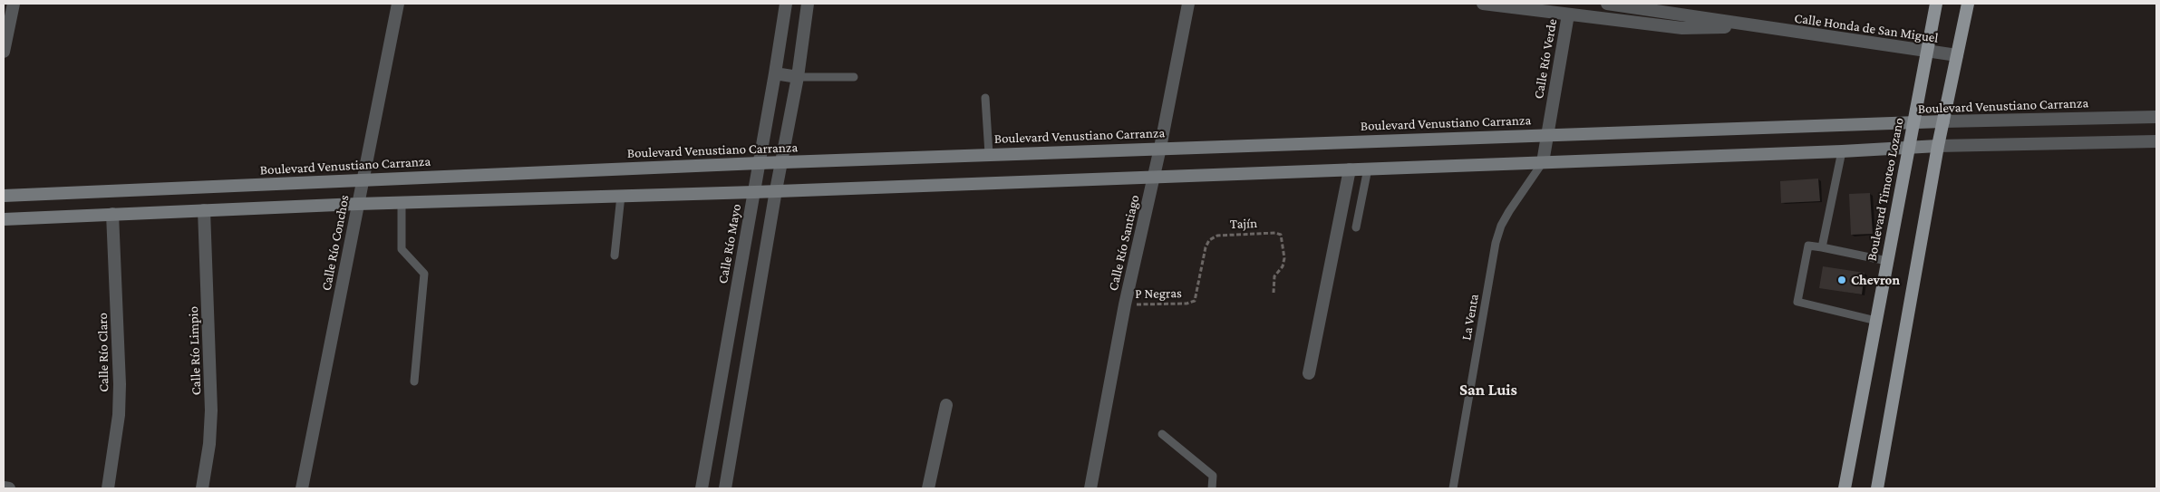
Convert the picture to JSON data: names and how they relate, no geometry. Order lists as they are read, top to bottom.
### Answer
{
  "streets": {
    "main road": ["Boulevard Venustiano Carranza", "Boulevard Timoteo Lozano"],
    "street": [
      "Calle Honda de San Miguel",
      "Calle Río Verde",
      "Calle Río Conchos",
      "Calle Río Santiago",
      "Calle Río Mayo",
      "Calle Río Limpio",
      "Calle Río Claro"
    ],
    "lane": ["La Venta"],
    "path": ["Tajín", "P Negras"]
  },
  "crossings": [
    ["Calle Honda de San Miguel", "Calle Río Verde"],
    ["Calle Honda de San Miguel", "Boulevard Timoteo Lozano"],
    ["Calle Río Verde", "Boulevard Venustiano Carranza"],
    ["Calle Río Verde", "La Venta"],
    ["Boulevard Venustiano Carranza", "Boulevard Timoteo Lozano"],
    ["Boulevard Venustiano Carranza", "Calle Río Conchos"],
    ["Boulevard Venustiano Carranza", "Calle Río Santiago"],
    ["Boulevard Venustiano Carranza", "Calle Río Mayo"],
    ["Tajín", "P Negras"],
    ["Calle Río Santiago", "P Negras"]
  ],
  "districts": ["San Luis"],
  "places": ["Chevron"]
}
